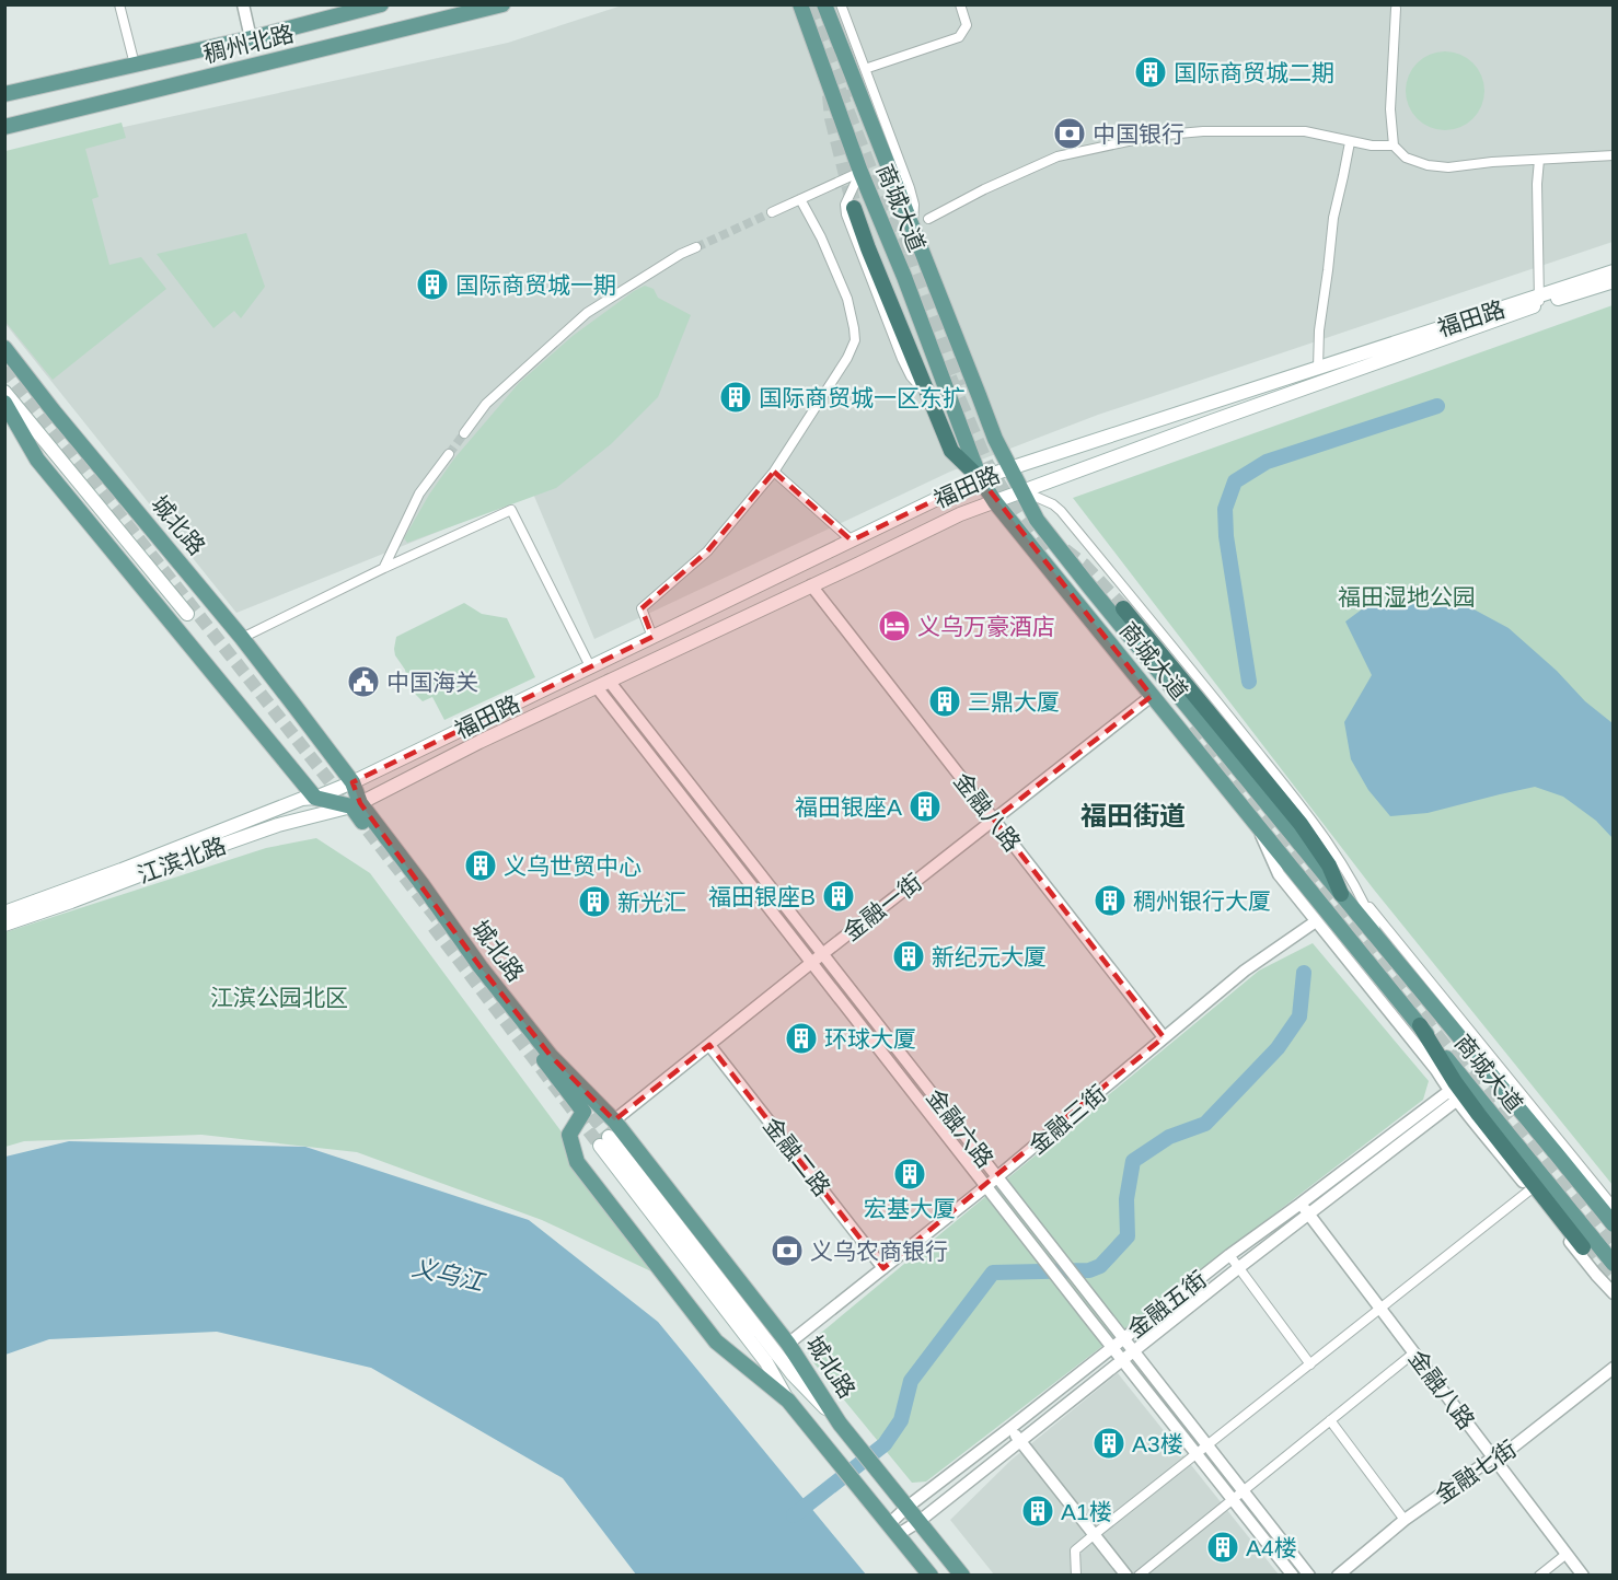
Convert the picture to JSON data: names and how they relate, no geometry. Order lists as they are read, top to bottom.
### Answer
{
  "streets": {
    "main road": [
      "稠州北路",
      "商城大道",
      "福田路",
      "城北路",
      "江滨北路"
    ],
    "street": [
      "金融八路",
      "金融一街",
      "金融三街",
      "金融六路",
      "金融二路",
      "金融五街",
      "金融七街"
    ]
  },
  "crossings": [
    ["商城大道", "福田路"],
    ["商城大道", "金融一街"],
    ["福田路", "城北路"],
    ["福田路", "金融八路"],
    ["福田路", "江滨北路"],
    ["福田路", "金融六路"],
    ["城北路", "江滨北路"],
    ["城北路", "金融一街"],
    ["城北路", "金融三街"],
    ["城北路", "金融五街"],
    ["金融八路", "金融一街"],
    ["金融八路", "金融三街"],
    ["金融八路", "金融五街"],
    ["金融八路", "金融七街"],
    ["金融一街", "金融六路"],
    ["金融一街", "金融二路"],
    ["金融三街", "金融六路"],
    ["金融三街", "金融二路"],
    ["金融六路", "金融五街"]
  ],
  "districts": ["福田街道"],
  "water": ["义乌江"],
  "parks": ["福田湿地公园", "江滨公园北区"],
  "places": {
    "building": [
      "国际商贸城二期",
      "国际商贸城一期",
      "国际商贸城一区东扩",
      "三鼎大厦",
      "福田银座A",
      "义乌世贸中心",
      "福田银座B",
      "稠州银行大厦",
      "新光汇",
      "新纪元大厦",
      "环球大厦",
      "宏基大厦",
      "A3楼",
      "A1楼",
      "A4楼"
    ],
    "bank": ["中国银行", "义乌农商银行"],
    "hotel": ["义乌万豪酒店"],
    "public building": ["中国海关"]
  }
}
